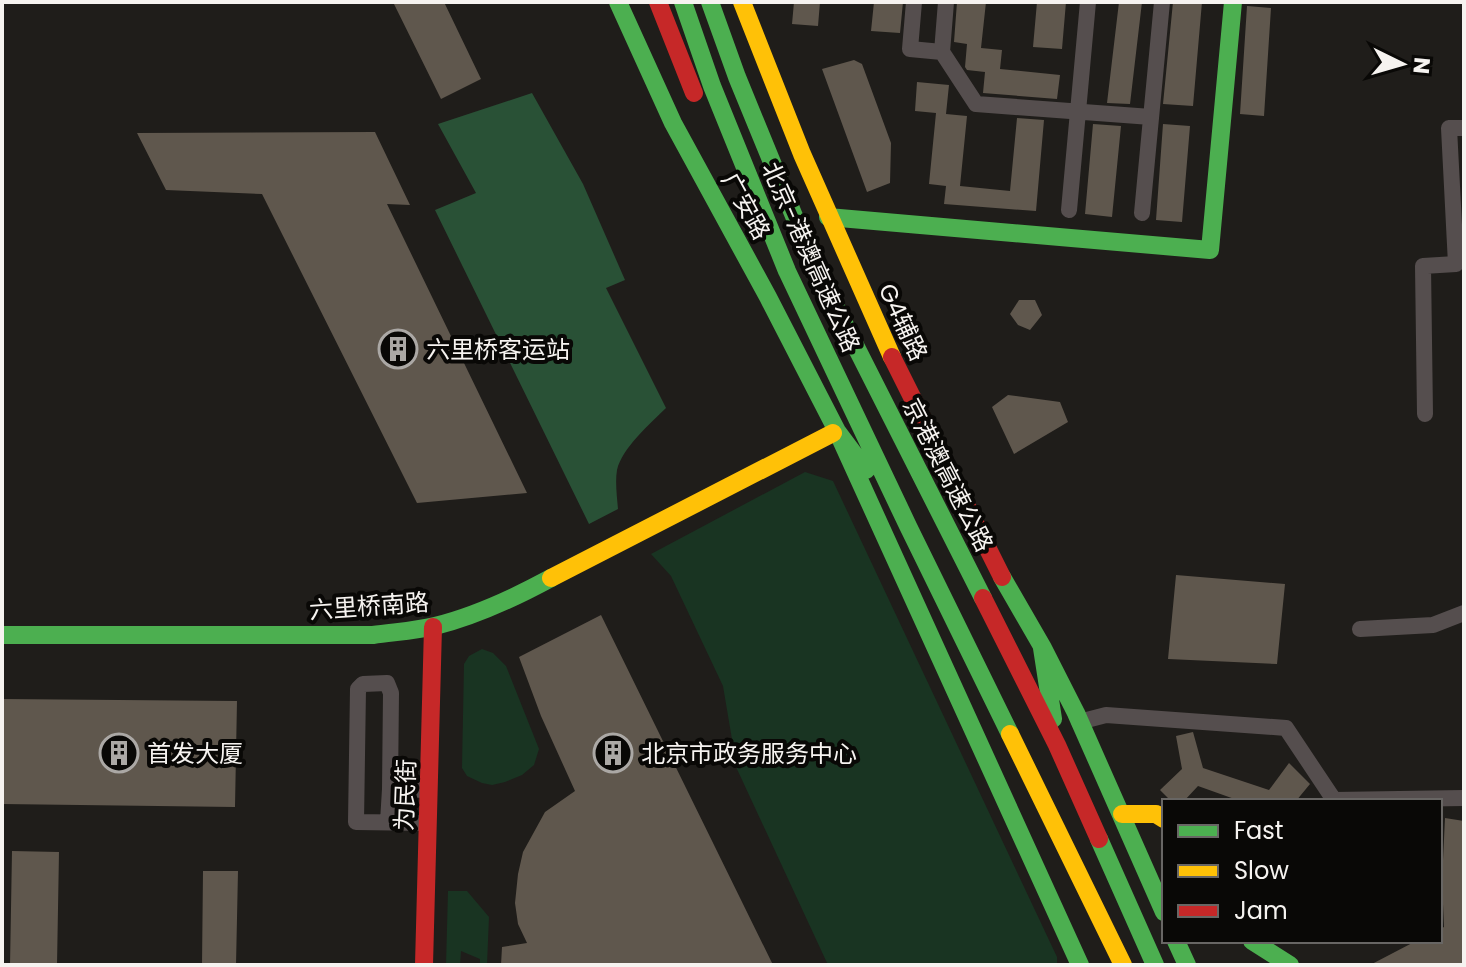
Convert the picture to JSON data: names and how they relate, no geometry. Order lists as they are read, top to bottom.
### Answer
{
  "streets": {
    "main road": [
      "广安路",
      "北京-港澳高速公路",
      "G4辅路",
      "京港澳高速公路",
      "六里桥南路",
      "为民街"
    ]
  },
  "crossings": [
    ["广安路", "六里桥南路"],
    ["六里桥南路", "为民街"]
  ],
  "places": {
    "building": ["六里桥客运站", "首发大厦", "北京市政务服务中心"]
  },
  "legend": ["Fast", "Slow", "Jam"],
  "north": "right"
}
